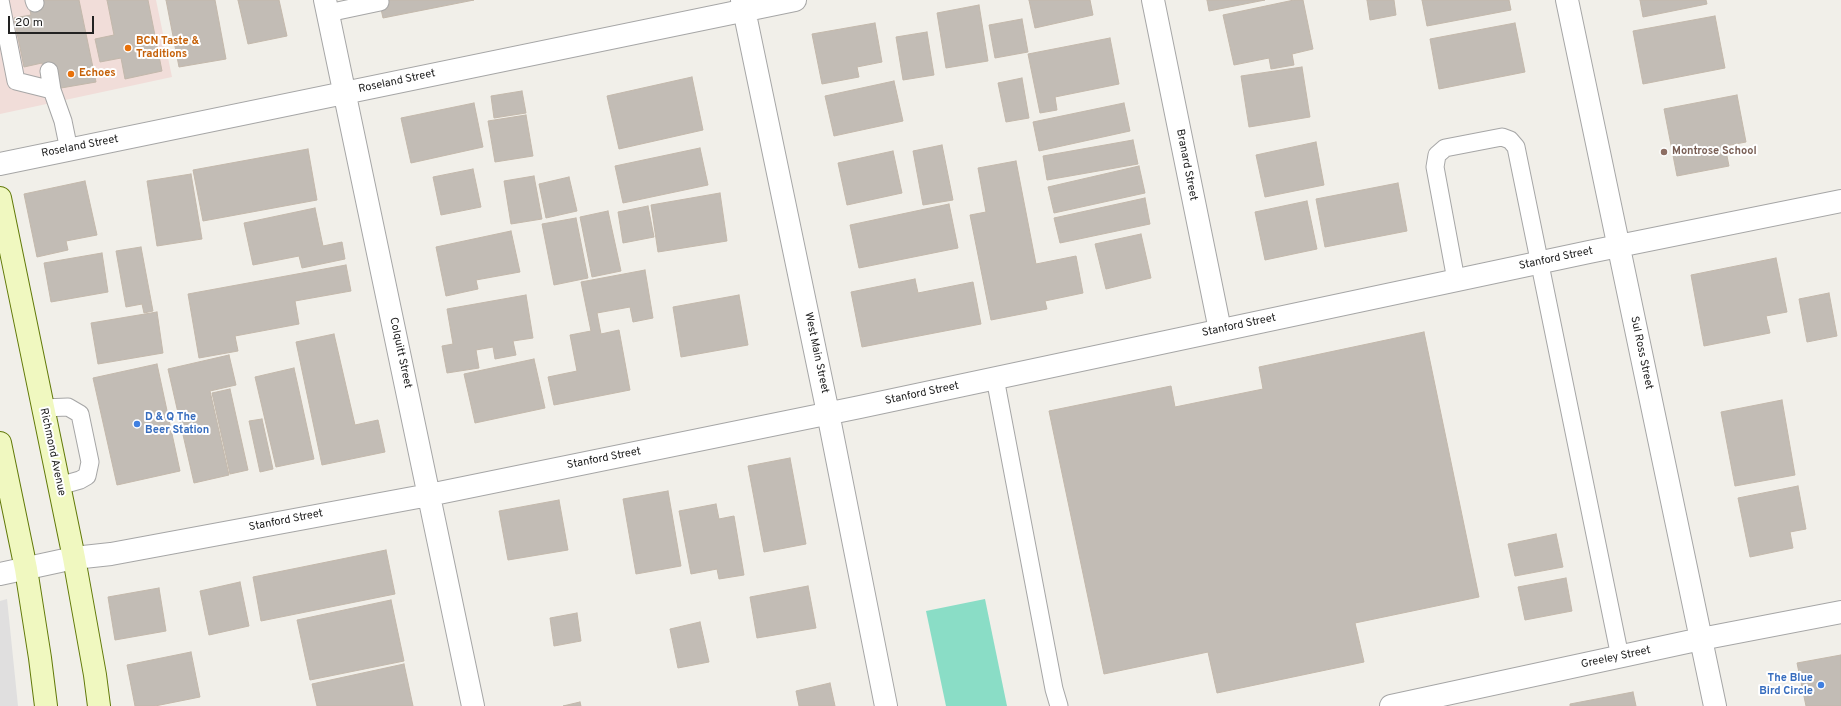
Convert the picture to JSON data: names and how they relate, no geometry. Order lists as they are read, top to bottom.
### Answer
{
  "streets": {
    "main road": ["Richmond Avenue"],
    "street": [
      "Roseland Street",
      "Branard Street",
      "Stanford Street",
      "Colquitt Street",
      "West Main Street",
      "Sul Ross Street",
      "Greeley Street"
    ]
  },
  "crossings": [
    ["Roseland Street", "Colquitt Street"],
    ["Roseland Street", "West Main Street"],
    ["Branard Street", "Stanford Street"],
    ["Stanford Street", "Colquitt Street"],
    ["Stanford Street", "West Main Street"],
    ["Stanford Street", "Sul Ross Street"],
    ["Stanford Street", "Richmond Avenue"],
    ["Sul Ross Street", "Greeley Street"]
  ],
  "places": [
    "BCN Taste & Traditions",
    "Echoes",
    "Montrose School",
    "D & Q The Beer Station",
    "The Blue Bird Circle"
  ],
  "scale_bar": "20 m"
}
